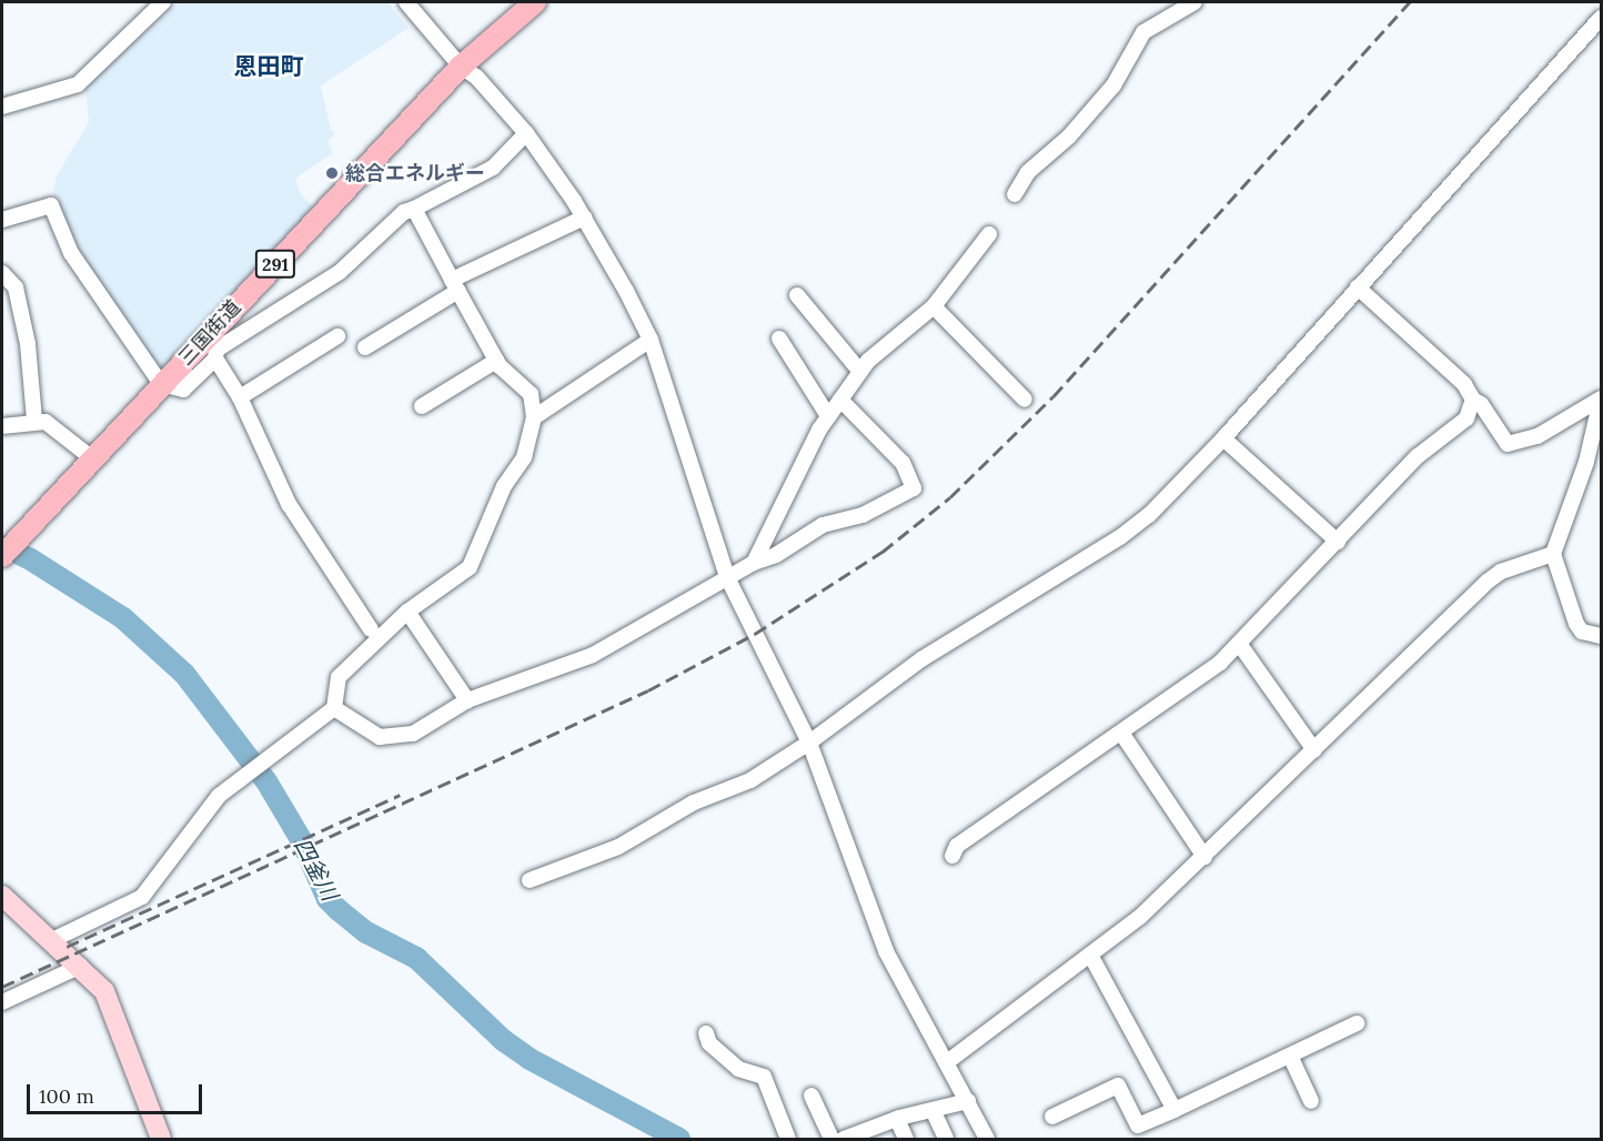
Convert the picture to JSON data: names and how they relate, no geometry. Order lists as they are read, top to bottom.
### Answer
{
  "streets": {
    "highway": ["291", "三国街道"]
  },
  "districts": ["恩田町"],
  "water": ["四釜川"],
  "places": ["総合エネルギー"],
  "scale_bar": "100 m"
}
